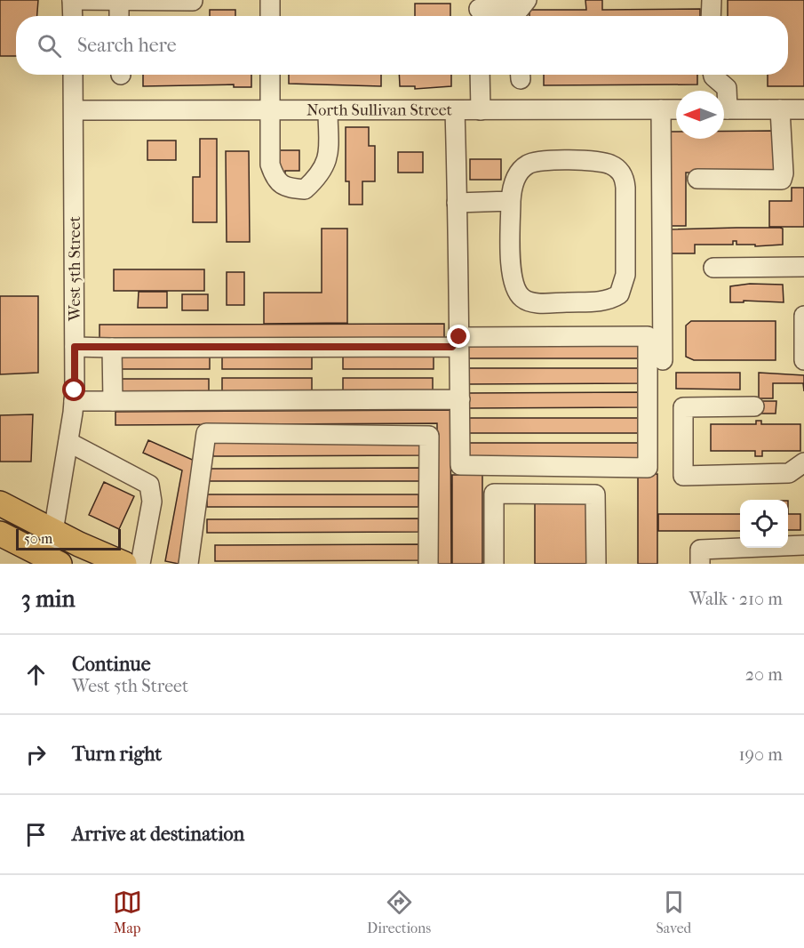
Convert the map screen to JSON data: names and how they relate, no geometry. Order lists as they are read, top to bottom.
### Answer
{
  "streets": {
    "street": ["North Sullivan Street", "West 5th Street"]
  },
  "crossings": [
    ["North Sullivan Street", "West 5th Street"]
  ],
  "scale_bar": "50 m",
  "north": "left",
  "page": {
    "search": "Search here",
    "scale": "50 m",
    "heading": ["3 min", "Walk · 210 m"],
    "list": [
      ["Continue", "West 5th Street", "20 m"],
      ["Turn right", "190 m"],
      "Arrive at destination"
    ],
    "nav": ["Map", "Directions", "Saved"]
  }
}
